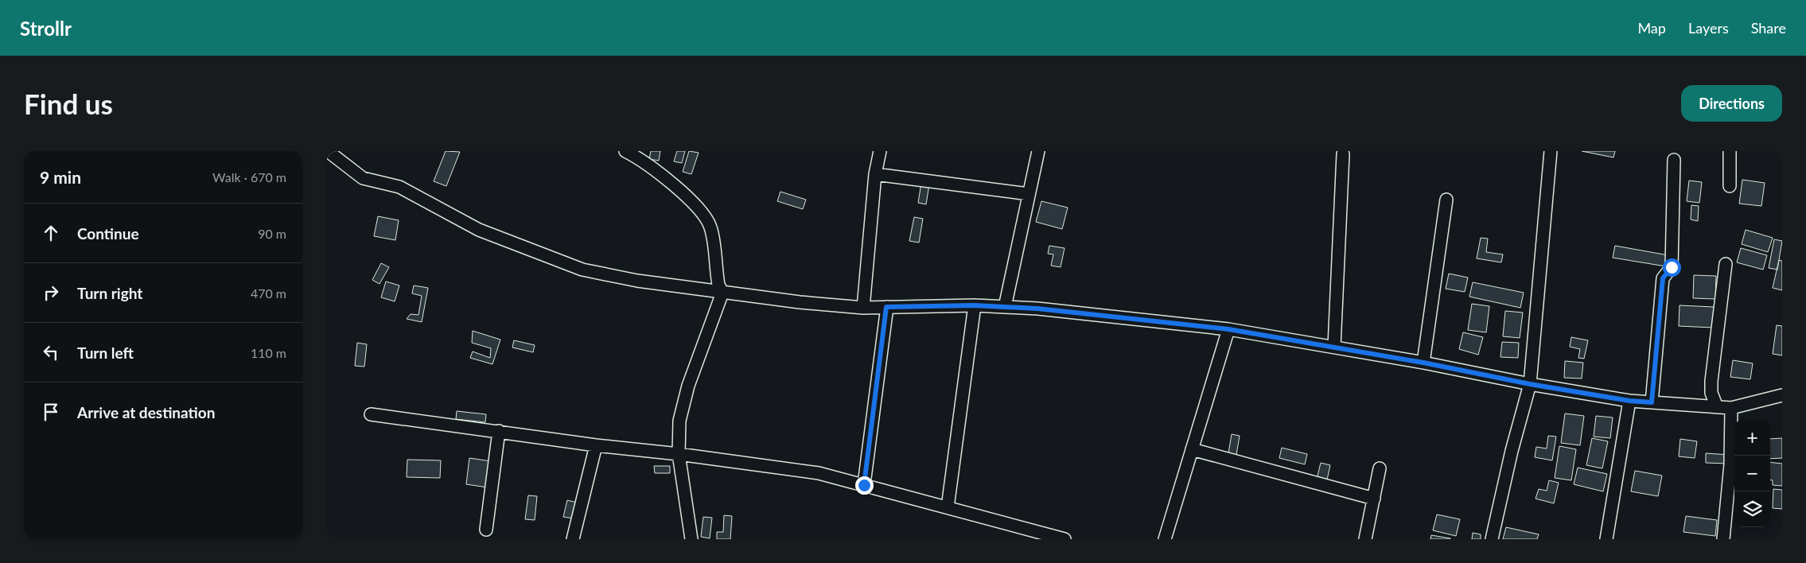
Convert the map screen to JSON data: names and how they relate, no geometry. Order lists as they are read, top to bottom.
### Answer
{
  "page": {
    "header": "Strollr",
    "nav": ["Map", "Layers", "Share"],
    "buttons": "Directions",
    "title": "Find us",
    "heading": ["9 min", "Walk · 670 m"],
    "list": [
      ["Continue", "90 m"],
      ["Turn right", "470 m"],
      ["Turn left", "110 m"],
      "Arrive at destination"
    ],
    "map_buttons": ["+", "−"]
  }
}
